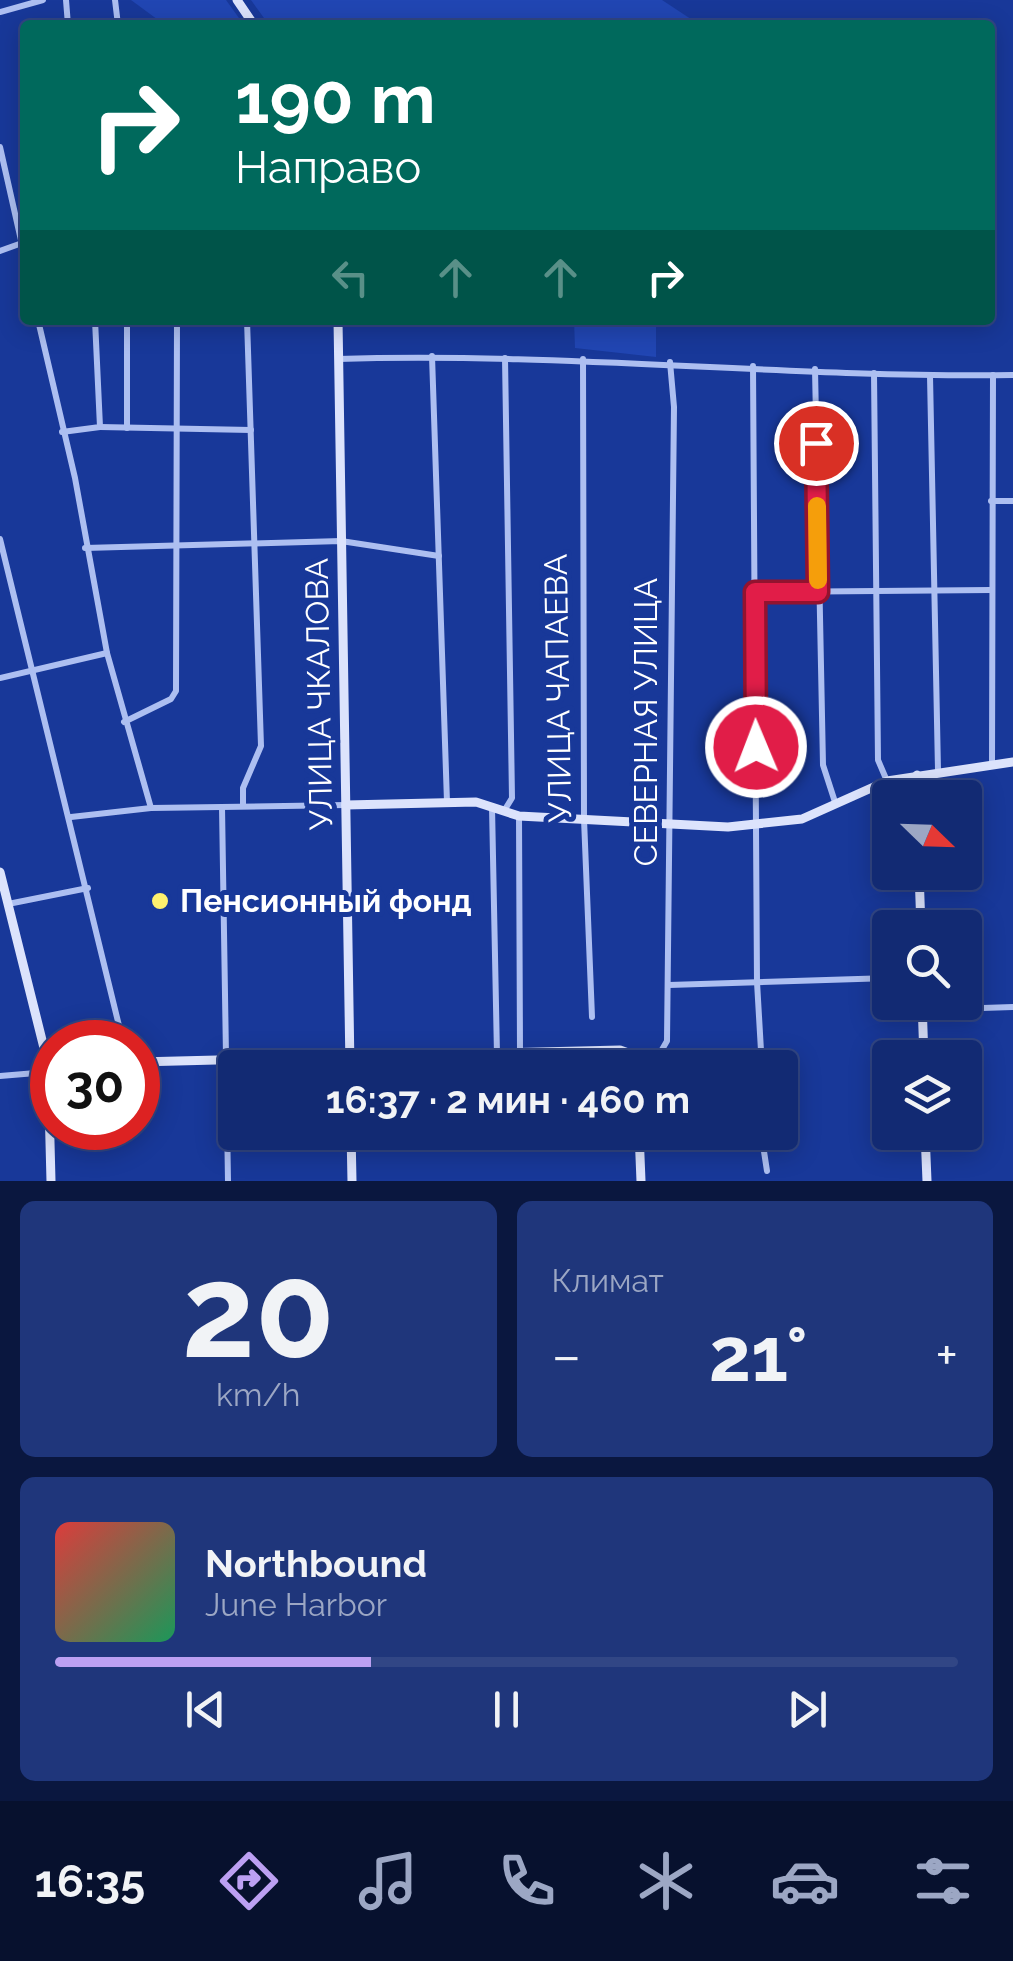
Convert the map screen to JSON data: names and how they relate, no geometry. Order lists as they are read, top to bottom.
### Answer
{
  "streets": {
    "street": ["УЛИЦА ЧАПАЕВА", "УЛИЦА ЧКАЛОВА", "СЕВЕРНАЯ УЛИЦА"]
  },
  "places": ["Пенсионный фонд"],
  "north": "bottom right",
  "page": {
    "turn": ["190 m", "Направо"],
    "limit": "30",
    "trip": "16:37 · 2 мин · 460 m",
    "tile": [
      ["20", "km/h"],
      "Климат"
    ],
    "heat": ["−", "21°", "+"],
    "song": ["Northbound", "June Harbor"],
    "tabs": "16:35"
  }
}
